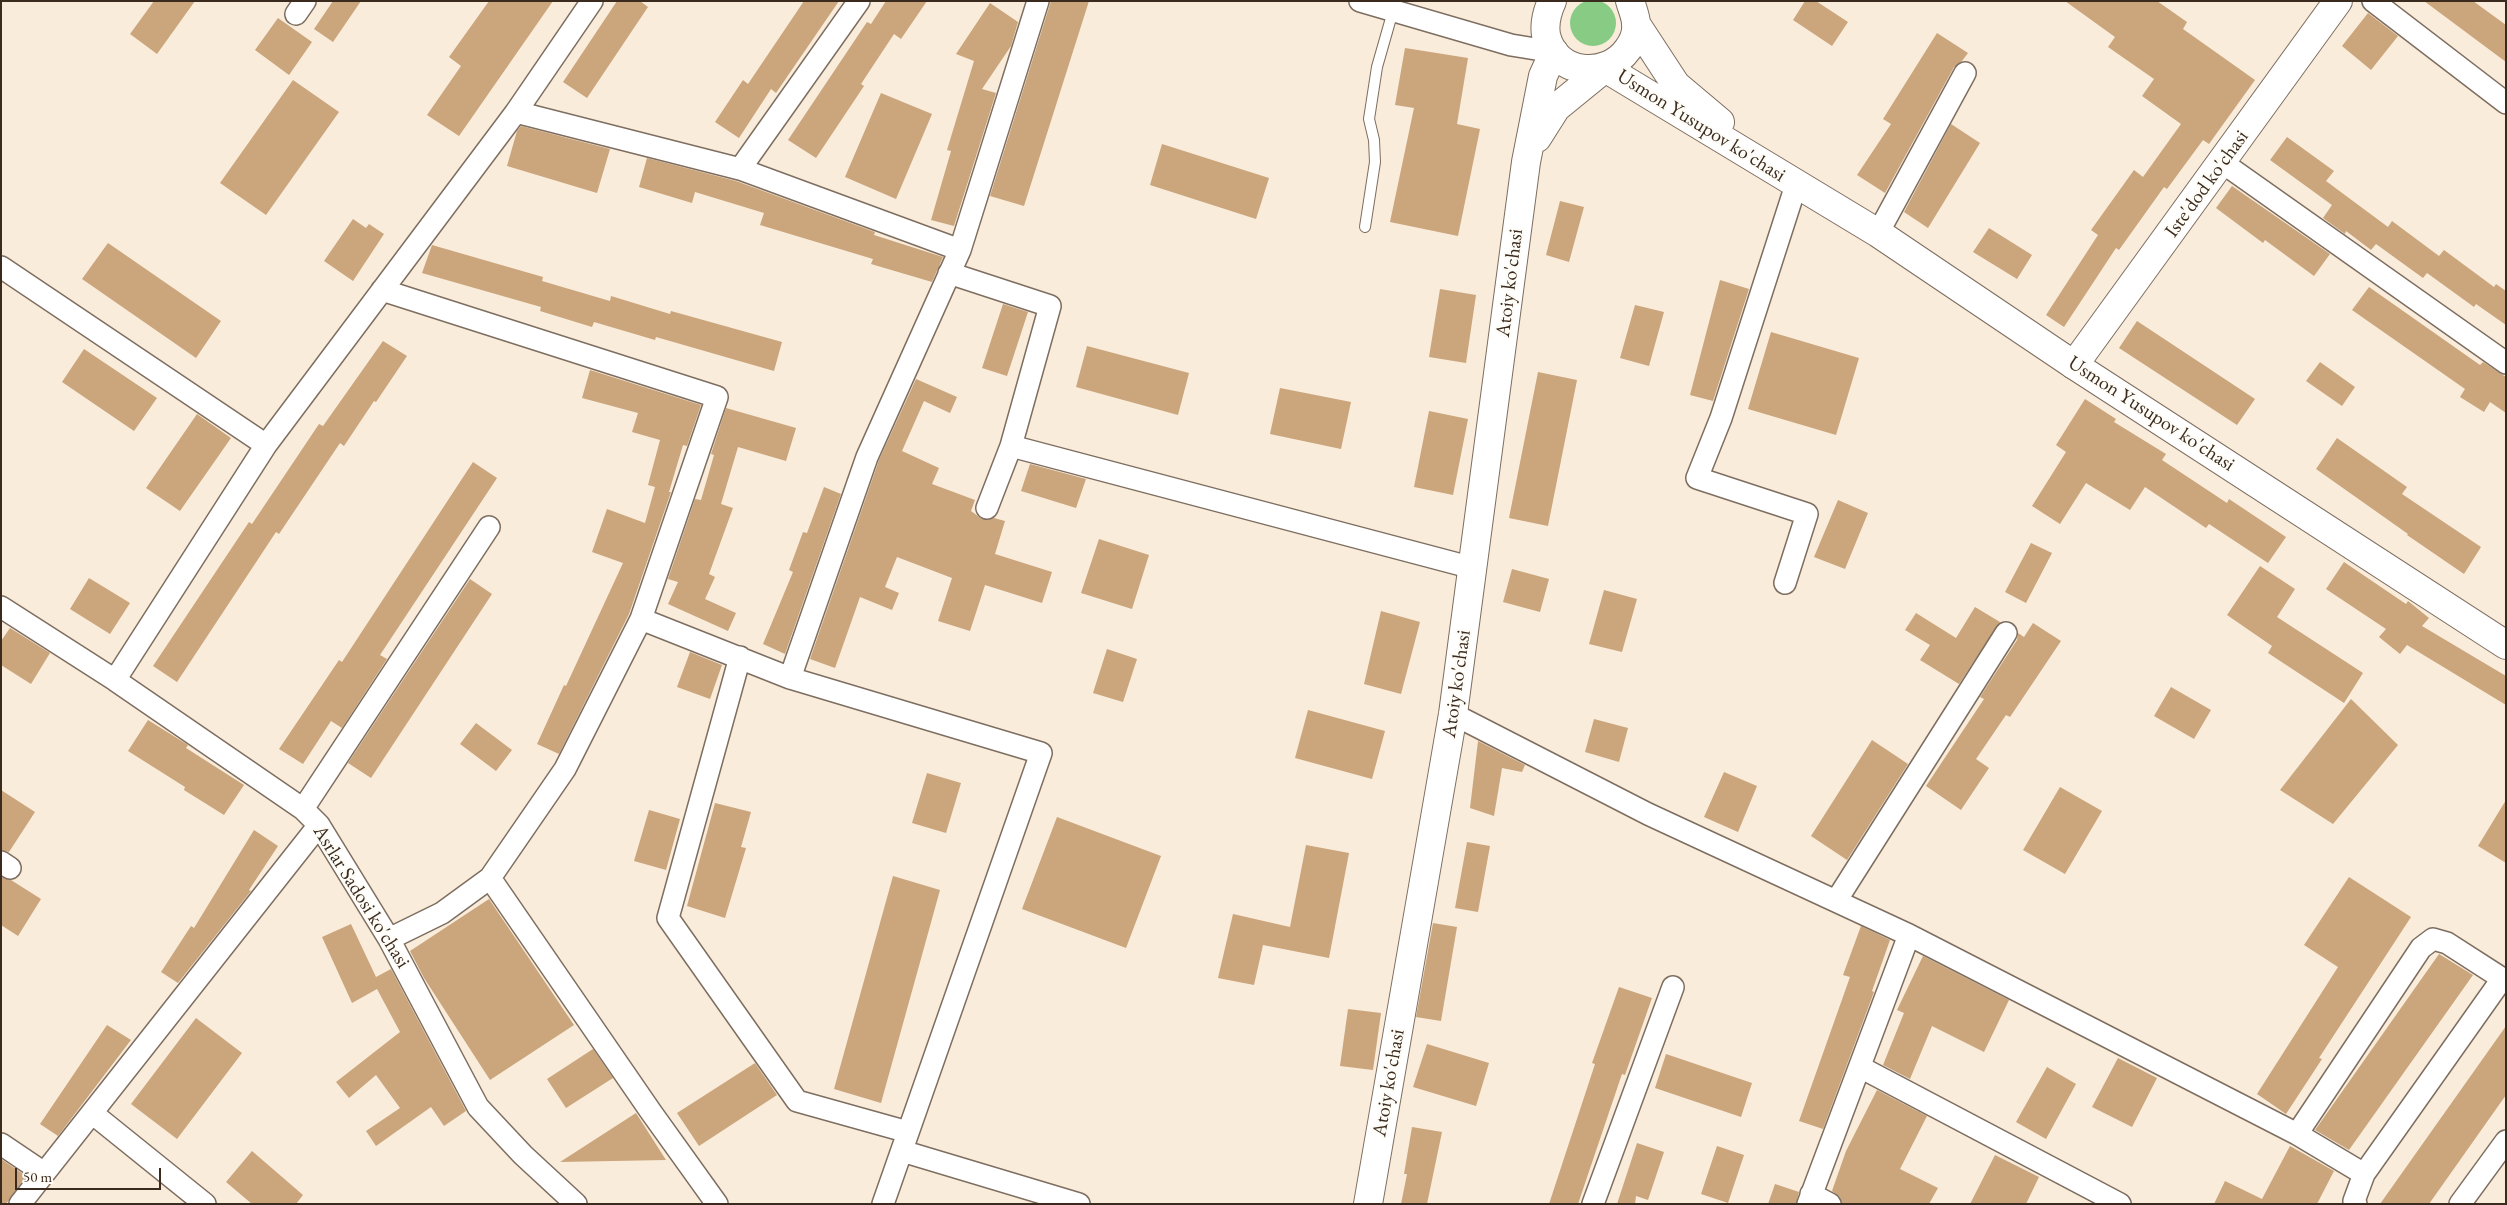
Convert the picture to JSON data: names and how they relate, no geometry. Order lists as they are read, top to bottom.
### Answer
{
  "streets": {
    "street": [
      "Usmon Yusupov ko'chasi",
      "Iste'dod ko'chasi",
      "Atoiy ko'chasi",
      "Asrlar Sadosi ko'chasi"
    ]
  },
  "crossings": [
    ["Usmon Yusupov ko'chasi", "Iste'dod ko'chasi"],
    ["Usmon Yusupov ko'chasi", "Atoiy ko'chasi"]
  ],
  "scale_bar": "50 m"
}
